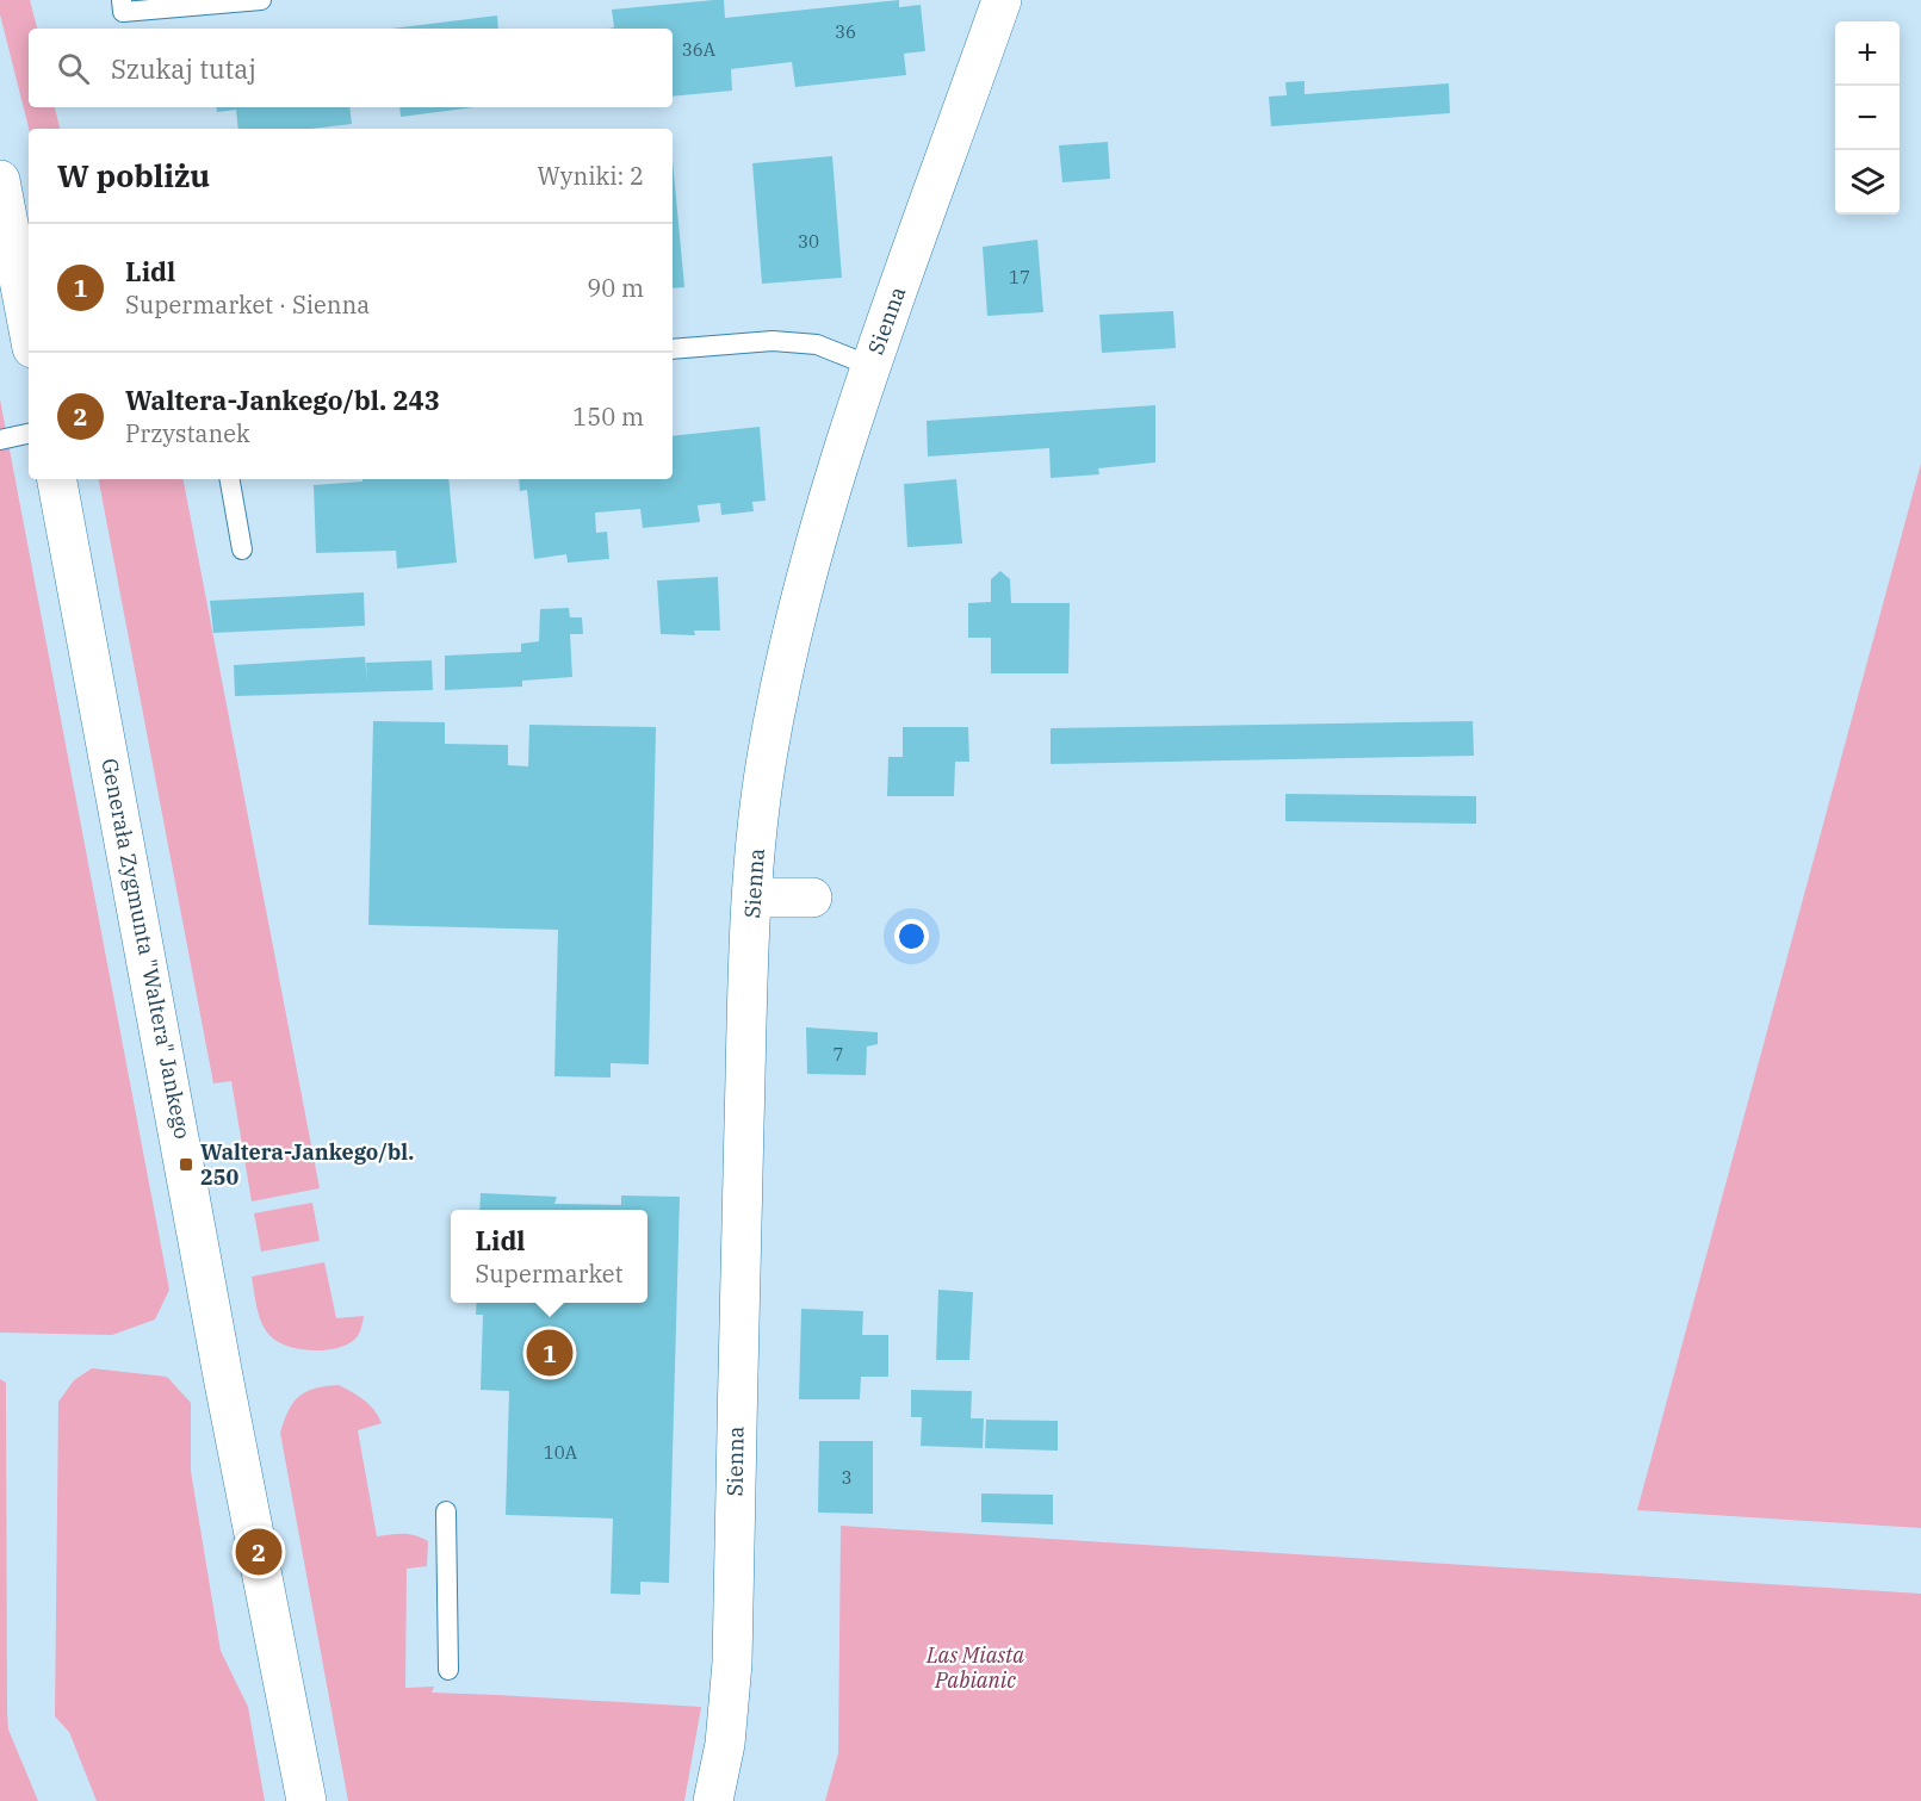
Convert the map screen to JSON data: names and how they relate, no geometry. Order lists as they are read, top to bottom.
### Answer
{
  "streets": {
    "street": ["Sienna", "Generała Zygmunta \"Waltera\" Jankego"]
  },
  "parks": ["Las Miasta Pabianic"],
  "places": {
    "transit": ["Waltera-Jankego/bl. 250"]
  },
  "house_numbers": [
    "36",
    "36A",
    "30",
    "17",
    "7",
    "10A",
    "3"
  ],
  "page": {
    "map_buttons": ["+", "−"],
    "search": "Szukaj tutaj",
    "heading": ["W pobliżu", "Wyniki: 2"],
    "list": [
      {
        "mark": "1",
        "name": "Lidl",
        "note": "Supermarket · Sienna",
        "value": "90 m"
      },
      {
        "mark": "2",
        "name": "Waltera-Jankego/bl. 243",
        "note": "Przystanek",
        "value": "150 m"
      }
    ],
    "popup": ["Lidl", "Supermarket"],
    "pins": ["1", "2"]
  }
}
